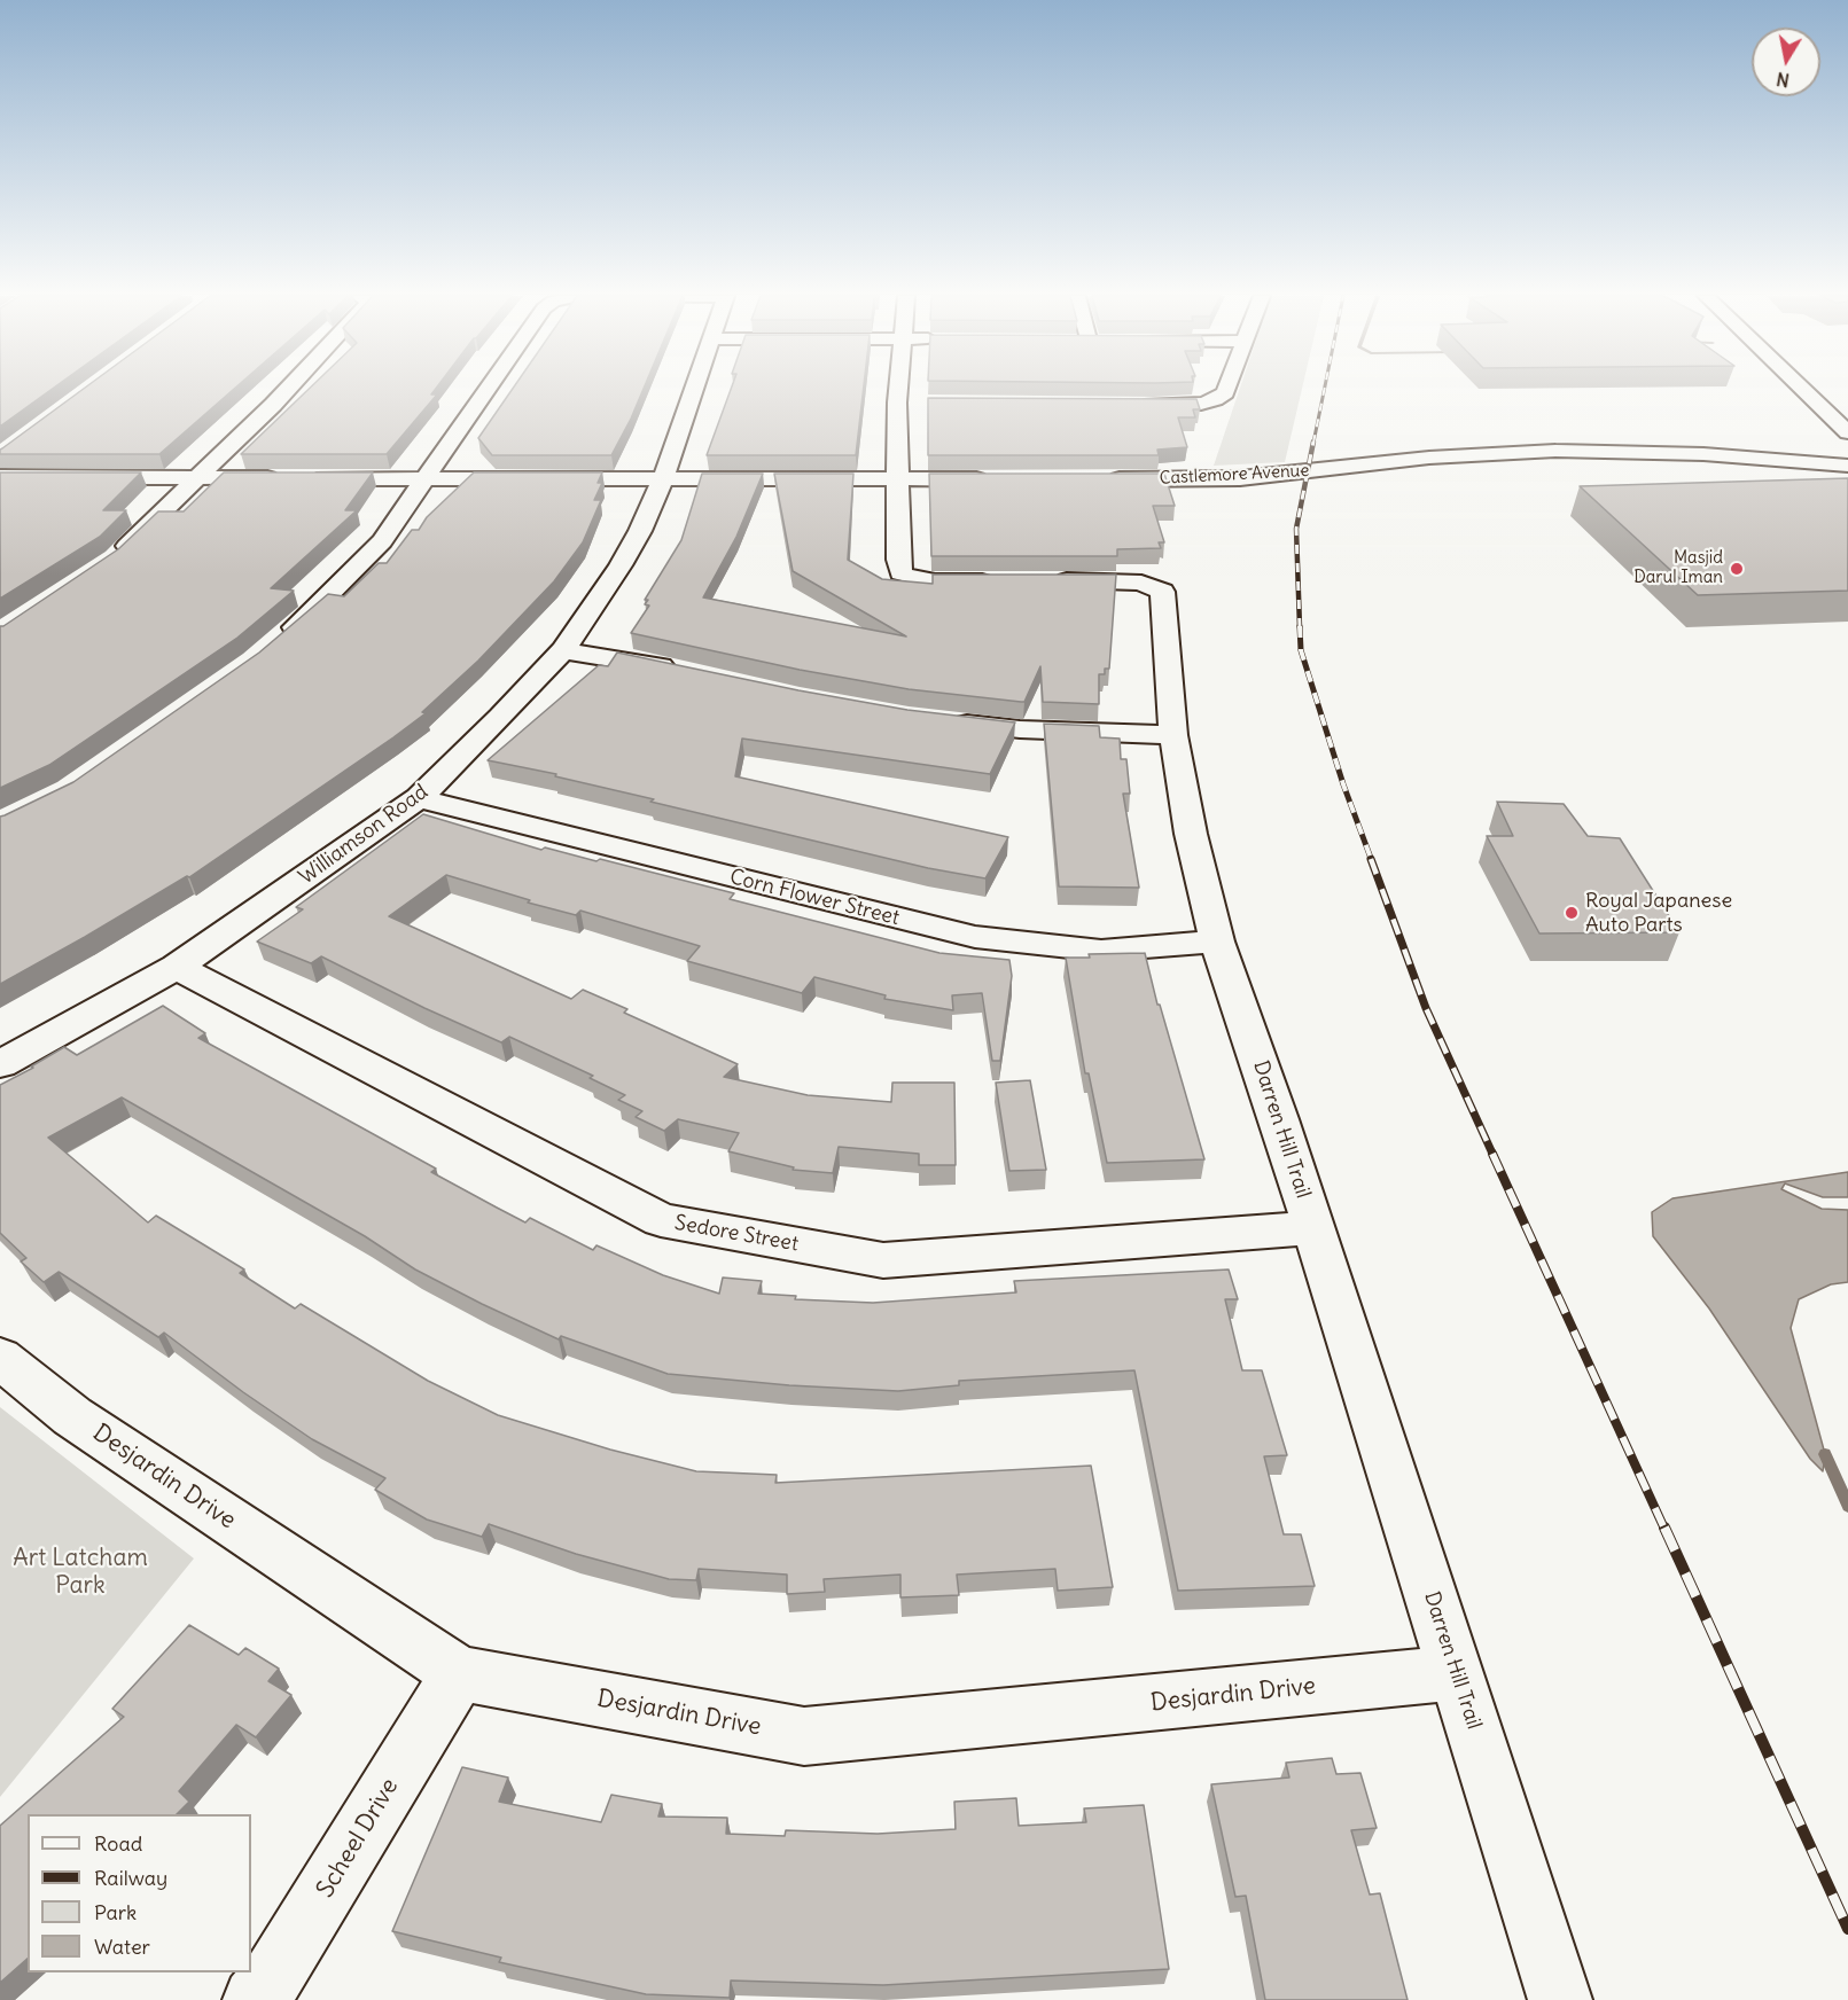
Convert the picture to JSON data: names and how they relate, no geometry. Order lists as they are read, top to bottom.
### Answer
{
  "streets": {
    "street": [
      "Castlemore Avenue",
      "Williamson Road",
      "Corn Flower Street",
      "Darren Hill Trail",
      "Sedore Street",
      "Desjardin Drive",
      "Scheel Drive"
    ]
  },
  "crossings": [
    ["Williamson Road", "Corn Flower Street"],
    ["Williamson Road", "Sedore Street"],
    ["Corn Flower Street", "Darren Hill Trail"],
    ["Darren Hill Trail", "Sedore Street"],
    ["Darren Hill Trail", "Desjardin Drive"],
    ["Desjardin Drive", "Scheel Drive"]
  ],
  "parks": ["Art Latcham Park"],
  "places": ["Masjid Darul Iman", "Royal Japanese Auto Parts"],
  "legend": [
    "Road",
    "Railway",
    "Park",
    "Water"
  ],
  "north": "bottom"
}
